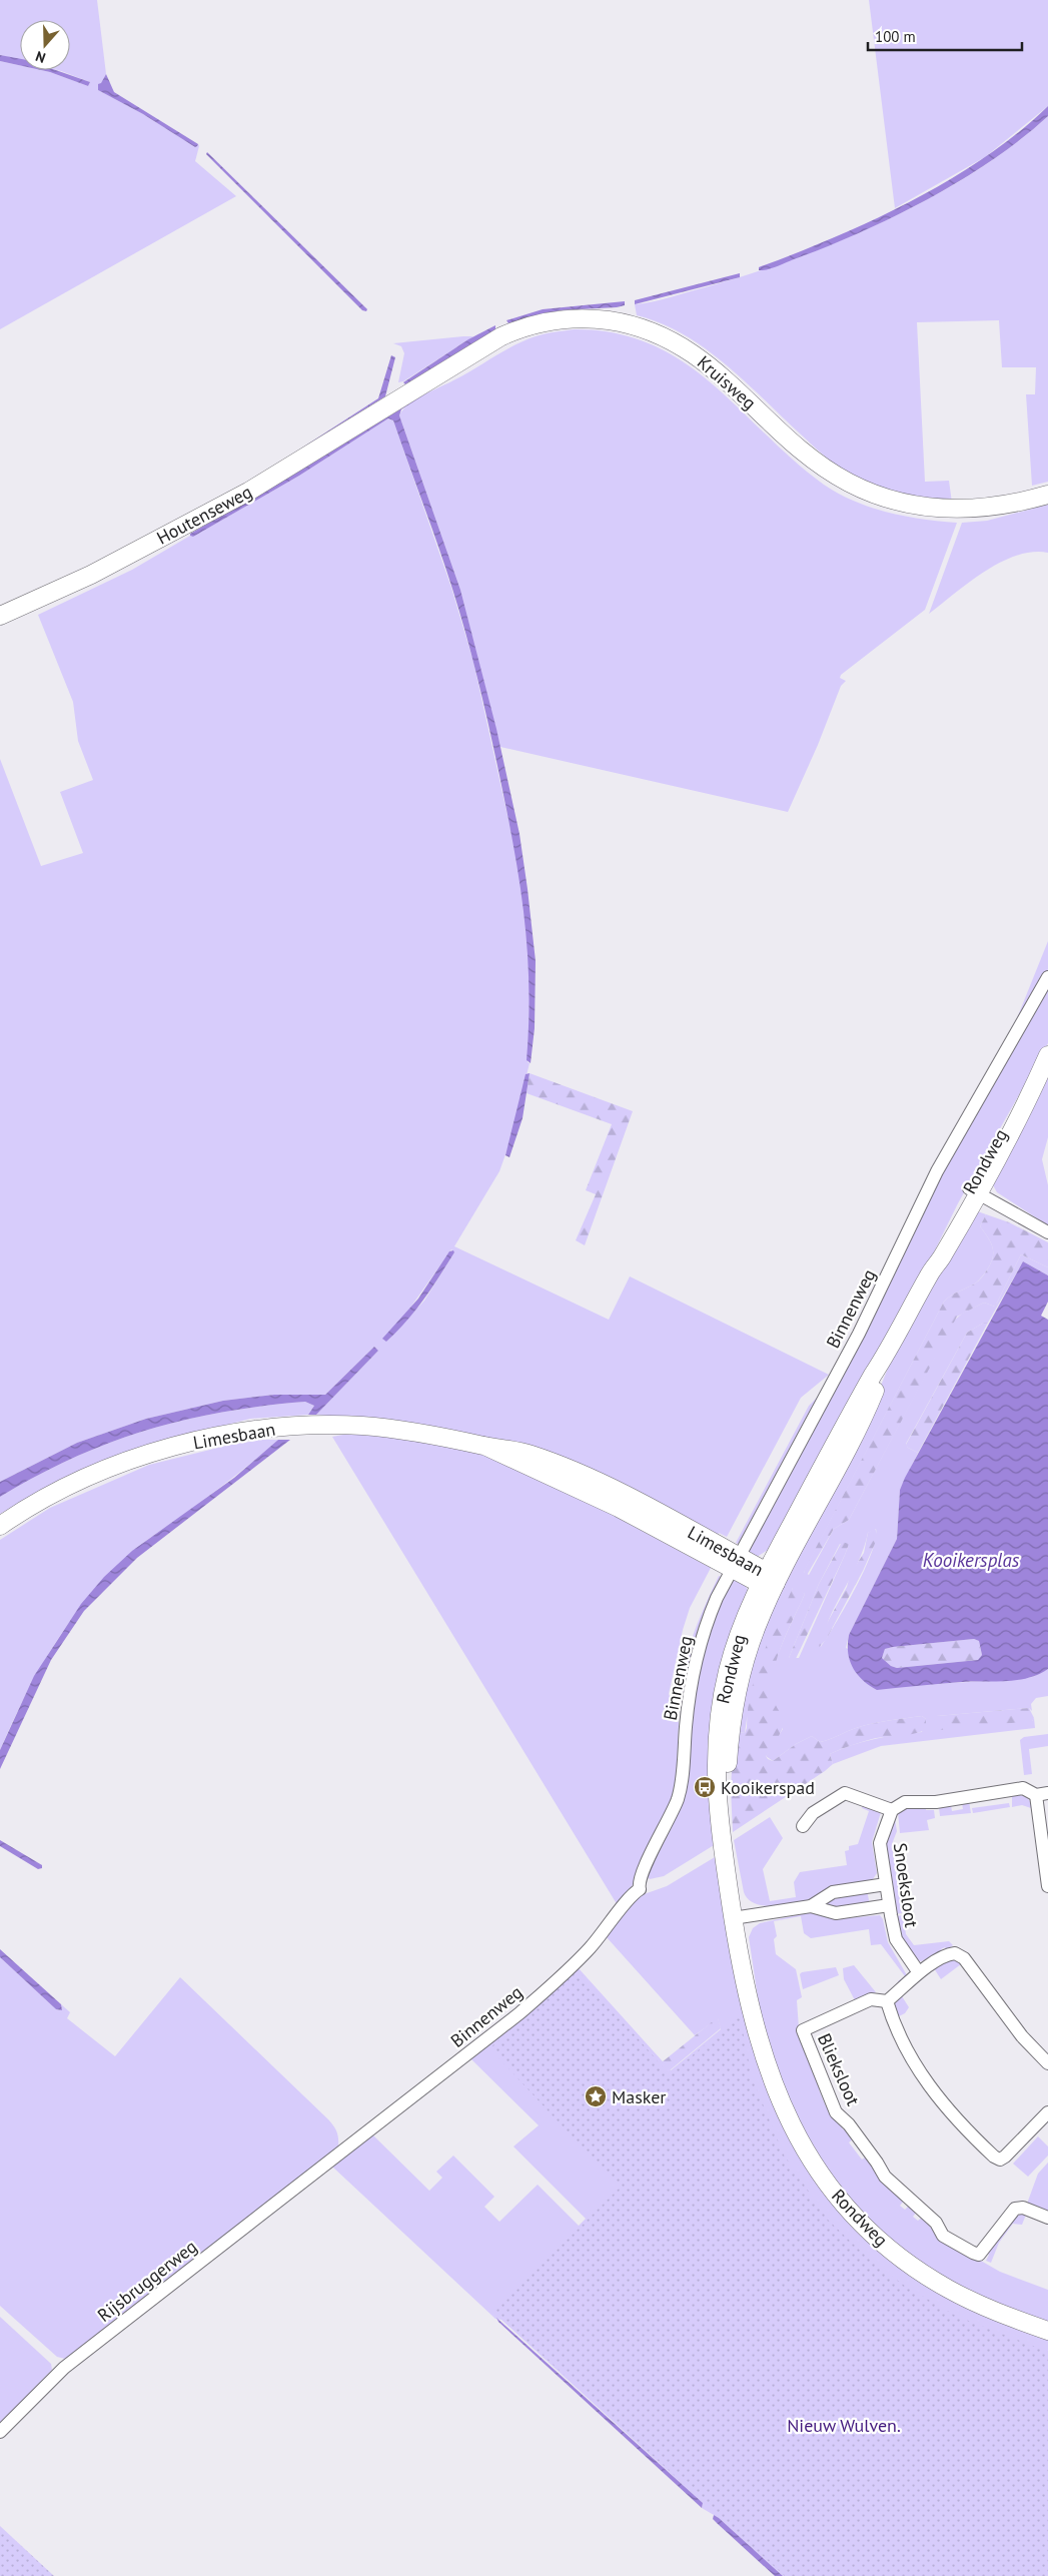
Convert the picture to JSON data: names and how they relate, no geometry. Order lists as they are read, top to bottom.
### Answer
{
  "streets": {
    "main road": [
      "Kruisweg",
      "Houtenseweg",
      "Rondweg",
      "Limesbaan"
    ],
    "street": [
      "Binnenweg",
      "Snoeksloot",
      "Blieksloot",
      "Rijsbruggerweg"
    ]
  },
  "crossings": [
    ["Kruisweg", "Houtenseweg"],
    ["Rondweg", "Limesbaan"],
    ["Binnenweg", "Limesbaan"],
    ["Binnenweg", "Rijsbruggerweg"]
  ],
  "water": ["Kooikersplas"],
  "parks": ["Nieuw Wulven."],
  "places": {
    "bus stop": ["Kooikerspad"],
    "place": ["Masker"]
  },
  "scale_bar": "100 m",
  "north": "bottom"
}
